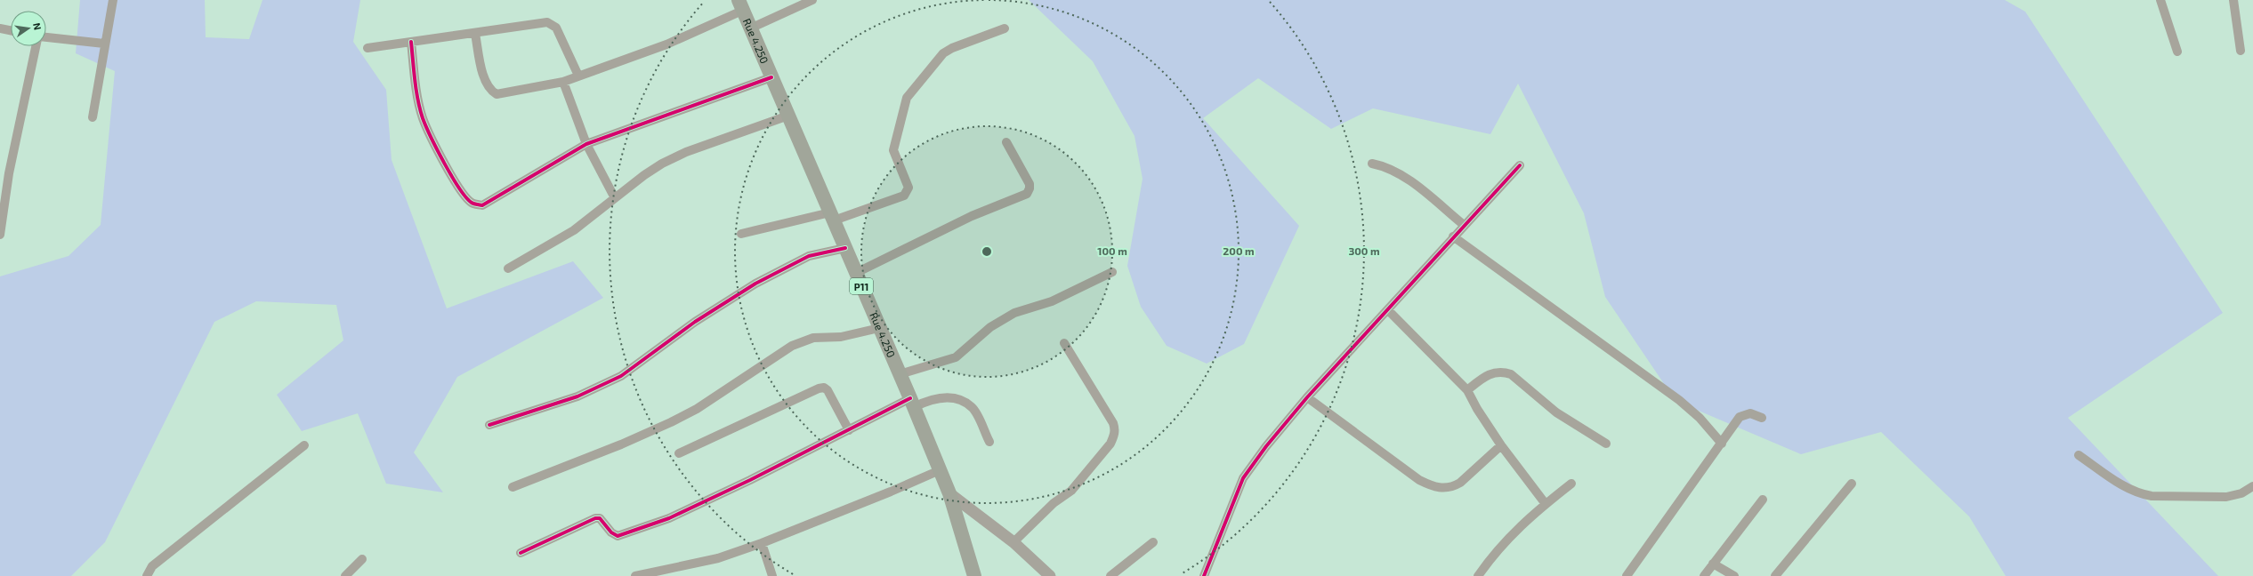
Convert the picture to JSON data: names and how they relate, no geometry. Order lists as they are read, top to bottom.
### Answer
{
  "streets": {
    "main road": ["Rue 4.250", "P11"]
  },
  "north": "right",
  "rings": ["100 m", "200 m", "300 m"]
}
